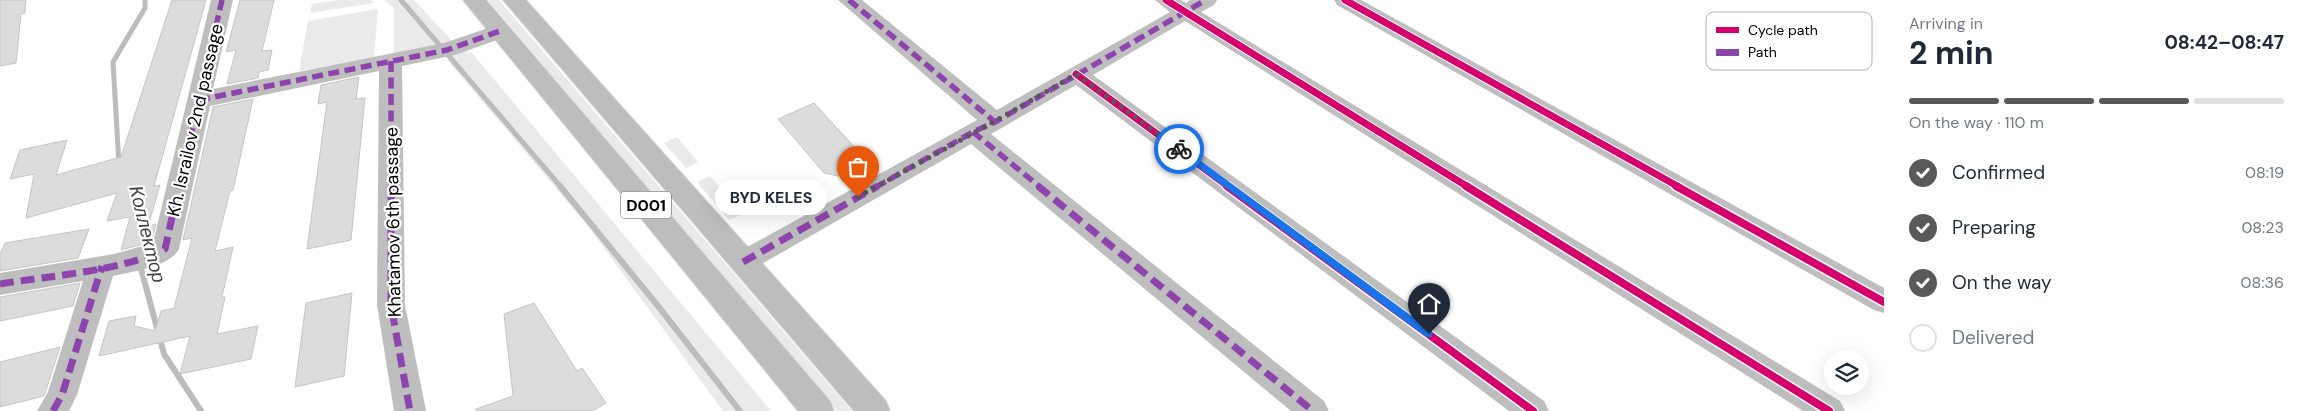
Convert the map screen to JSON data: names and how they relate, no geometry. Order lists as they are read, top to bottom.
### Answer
{
  "streets": {
    "highway": ["D001"],
    "street": ["Kh. Israilov 2nd passage", "Khatamov 6th passage"]
  },
  "water": ["Коллектор"],
  "places": ["BYD KELES"],
  "legend": ["Cycle path", "Path"],
  "page": {
    "heading": ["2 min", "Arriving in", "08:42–08:47"],
    "bar": "On the way · 110 m",
    "list": [
      ["Confirmed", "08:19"],
      ["Preparing", "08:23"],
      ["On the way", "08:36"],
      "Delivered"
    ],
    "bubble": "BYD KELES"
  }
}
